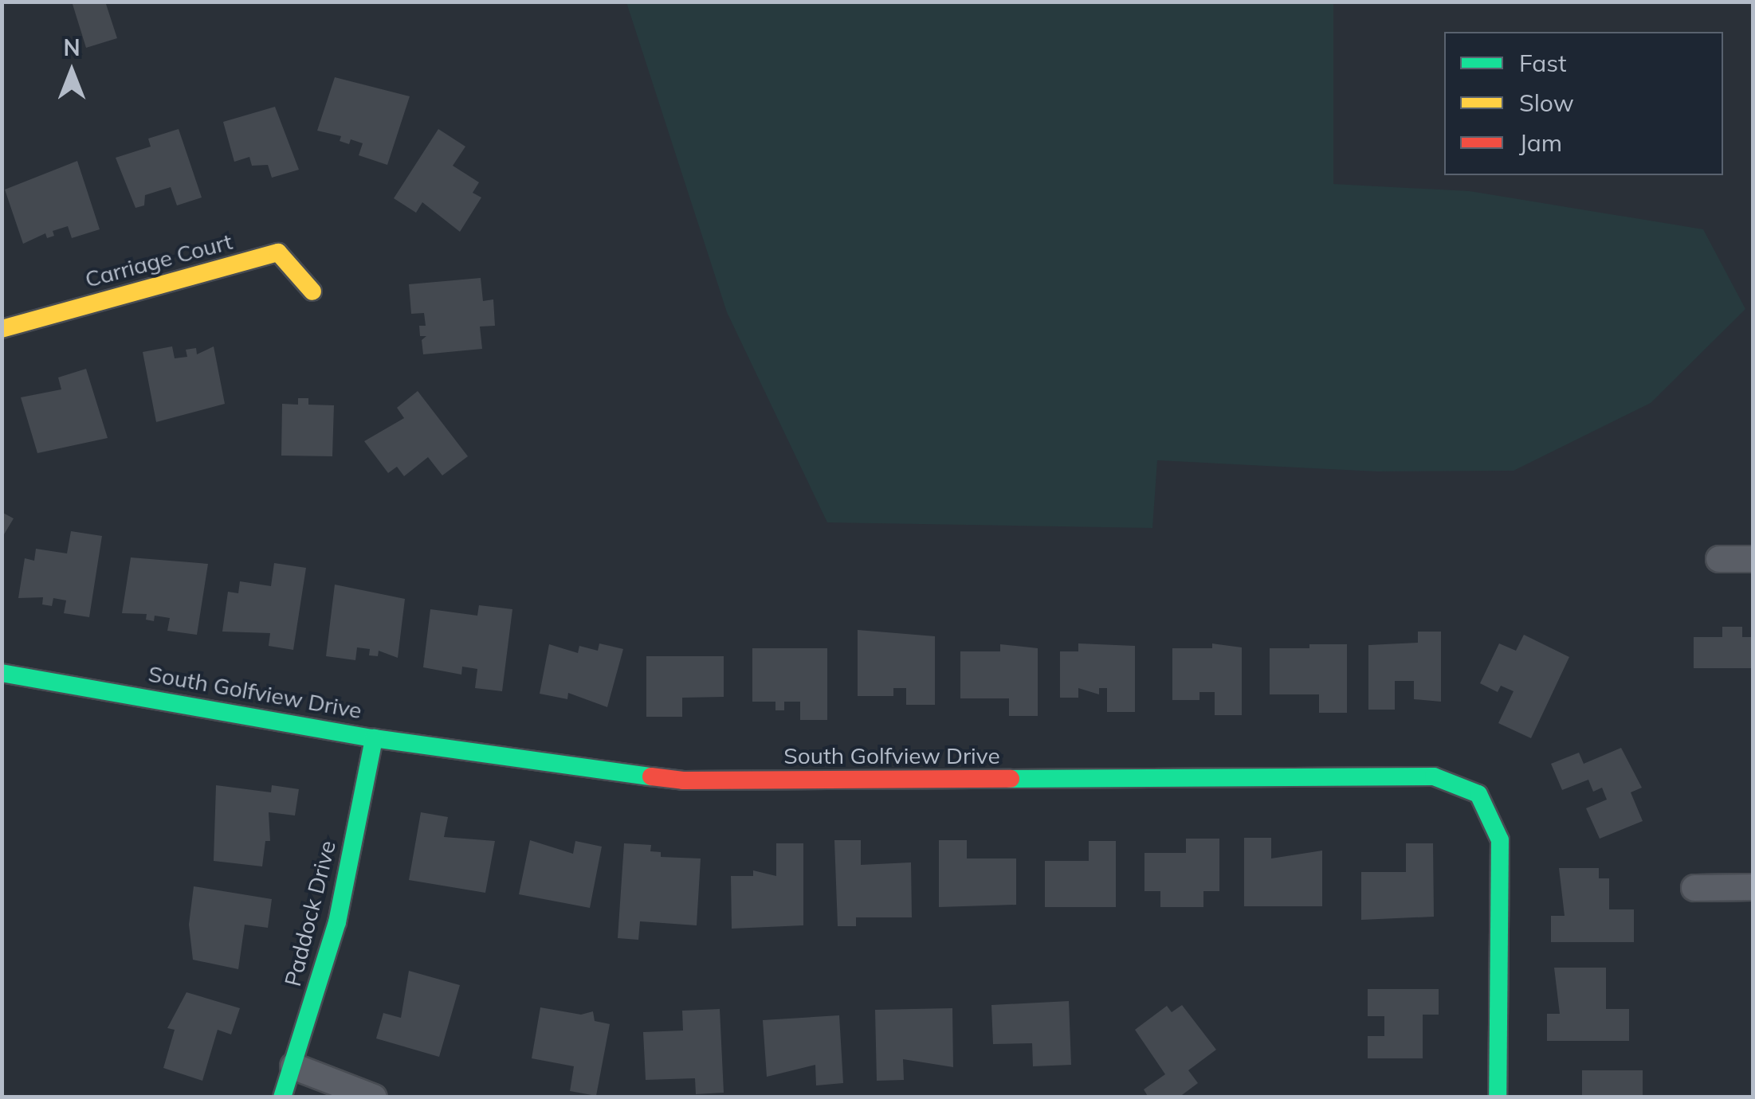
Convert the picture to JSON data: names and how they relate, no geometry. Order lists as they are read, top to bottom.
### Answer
{
  "streets": {
    "street": ["Carriage Court", "South Golfview Drive", "Paddock Drive"]
  },
  "crossings": [
    ["South Golfview Drive", "Paddock Drive"]
  ],
  "legend": ["Fast", "Slow", "Jam"],
  "north": "top"
}
